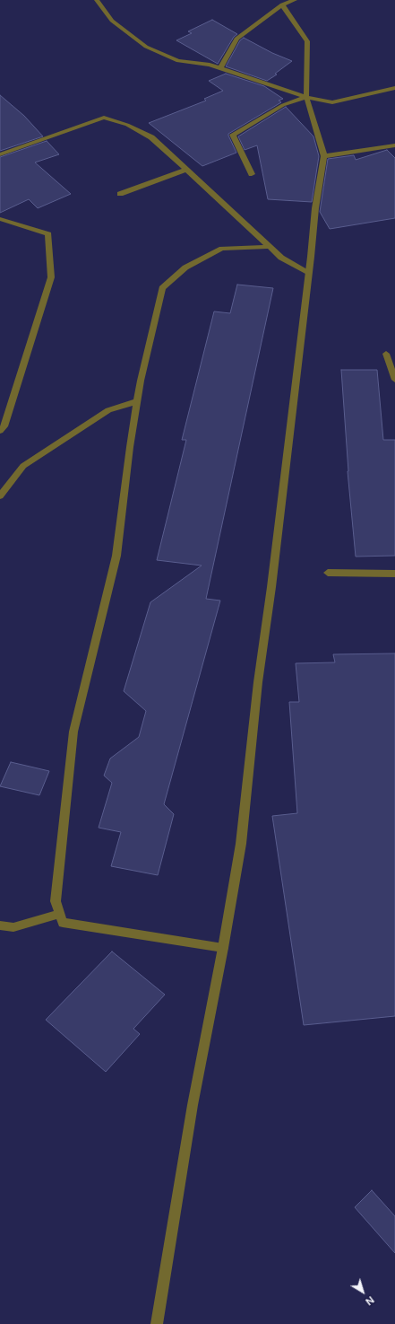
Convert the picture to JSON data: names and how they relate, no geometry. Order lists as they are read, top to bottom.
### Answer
{
  "north": "bottom right"
}
